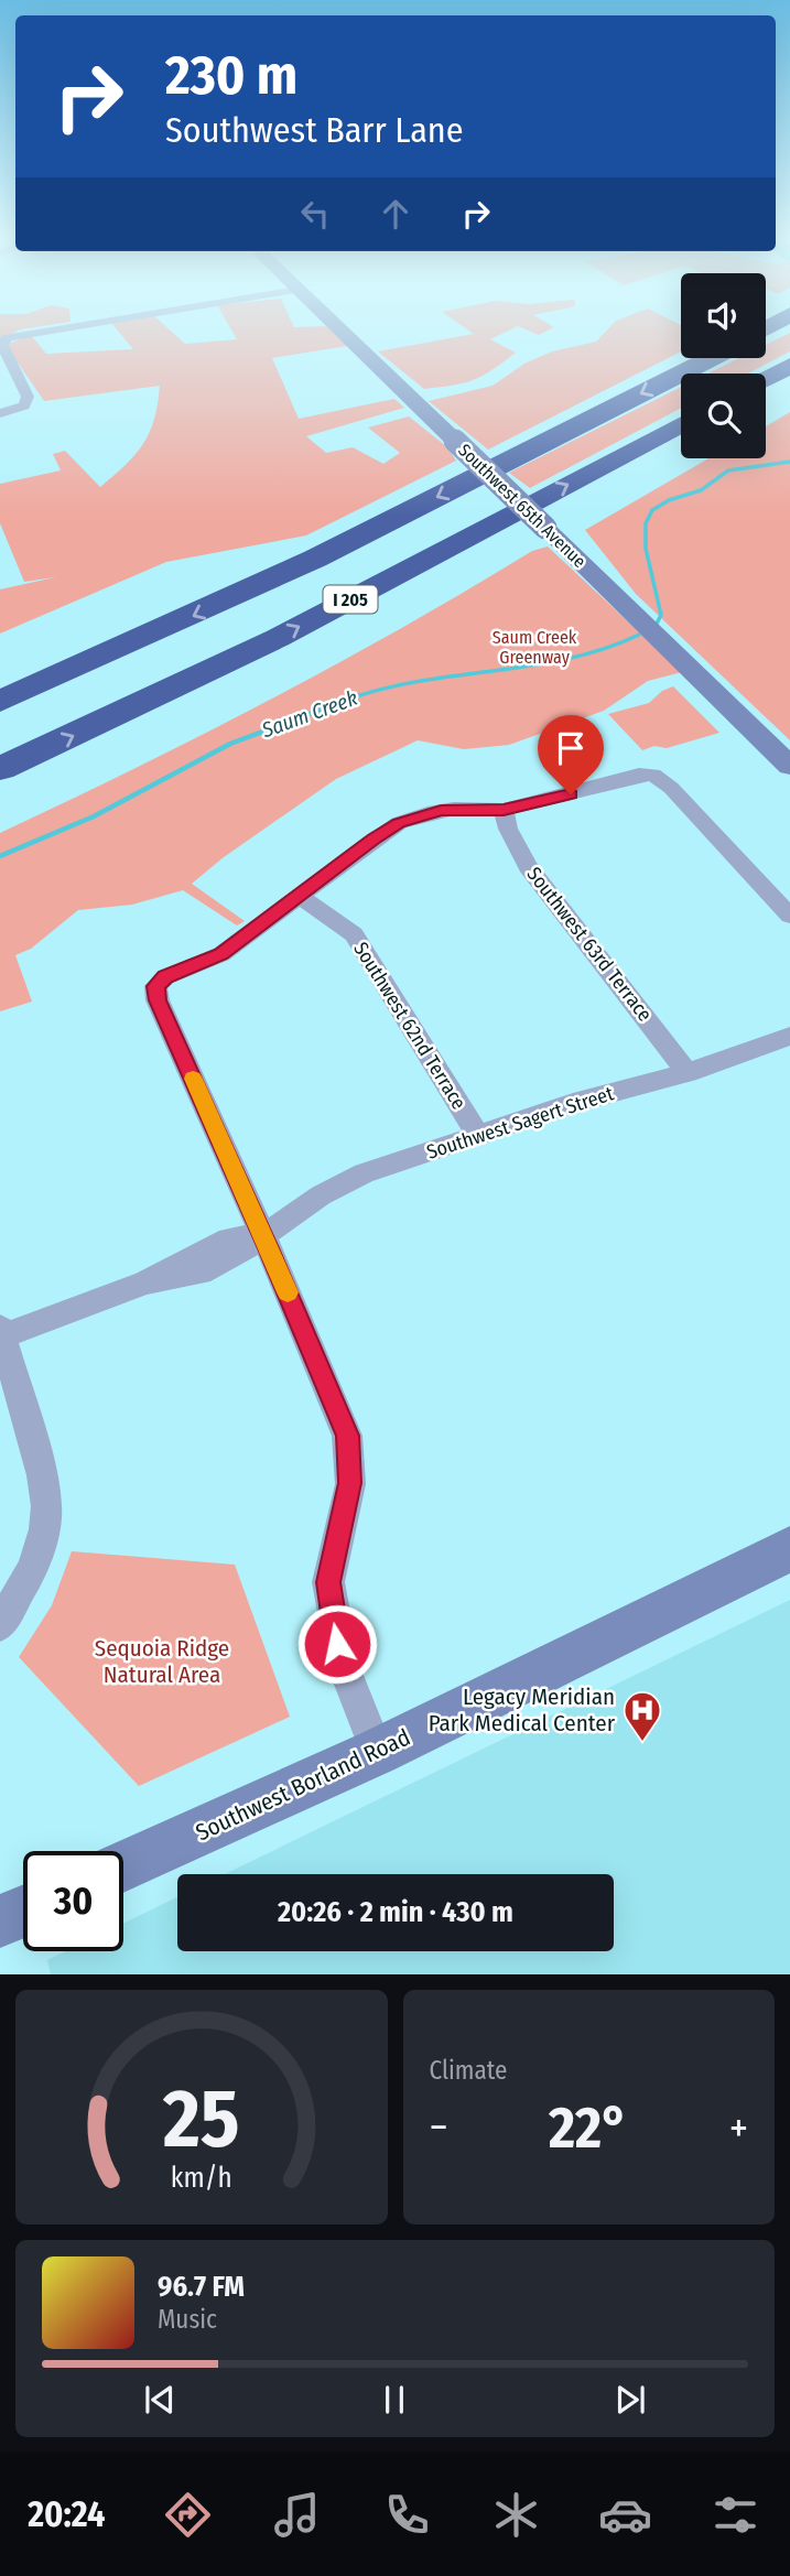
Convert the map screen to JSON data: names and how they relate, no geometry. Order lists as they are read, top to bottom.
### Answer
{
  "streets": {
    "highway": ["I 205"],
    "main road": ["Southwest 65th Avenue", "Southwest Borland Road"],
    "street": ["Southwest 63rd Terrace", "Southwest 62nd Terrace", "Southwest Sagert Street"]
  },
  "crossings": [
    ["Southwest 63rd Terrace", "Southwest Sagert Street"],
    ["Southwest 62nd Terrace", "Southwest Sagert Street"]
  ],
  "water": ["Saum Creek"],
  "parks": ["Saum Creek Greenway", "Sequoia Ridge Natural Area"],
  "places": {
    "hospital": ["Legacy Meridian Park Medical Center"]
  },
  "page": {
    "turn": ["230 m", "Southwest Barr Lane"],
    "limit": "30",
    "trip": "20:26 · 2 min · 430 m",
    "tile": "Climate",
    "heat": ["−", "22°", "+"],
    "song": ["96.7 FM", "Music"],
    "tabs": "20:24",
    "gauge": ["25", "km/h"]
  }
}
